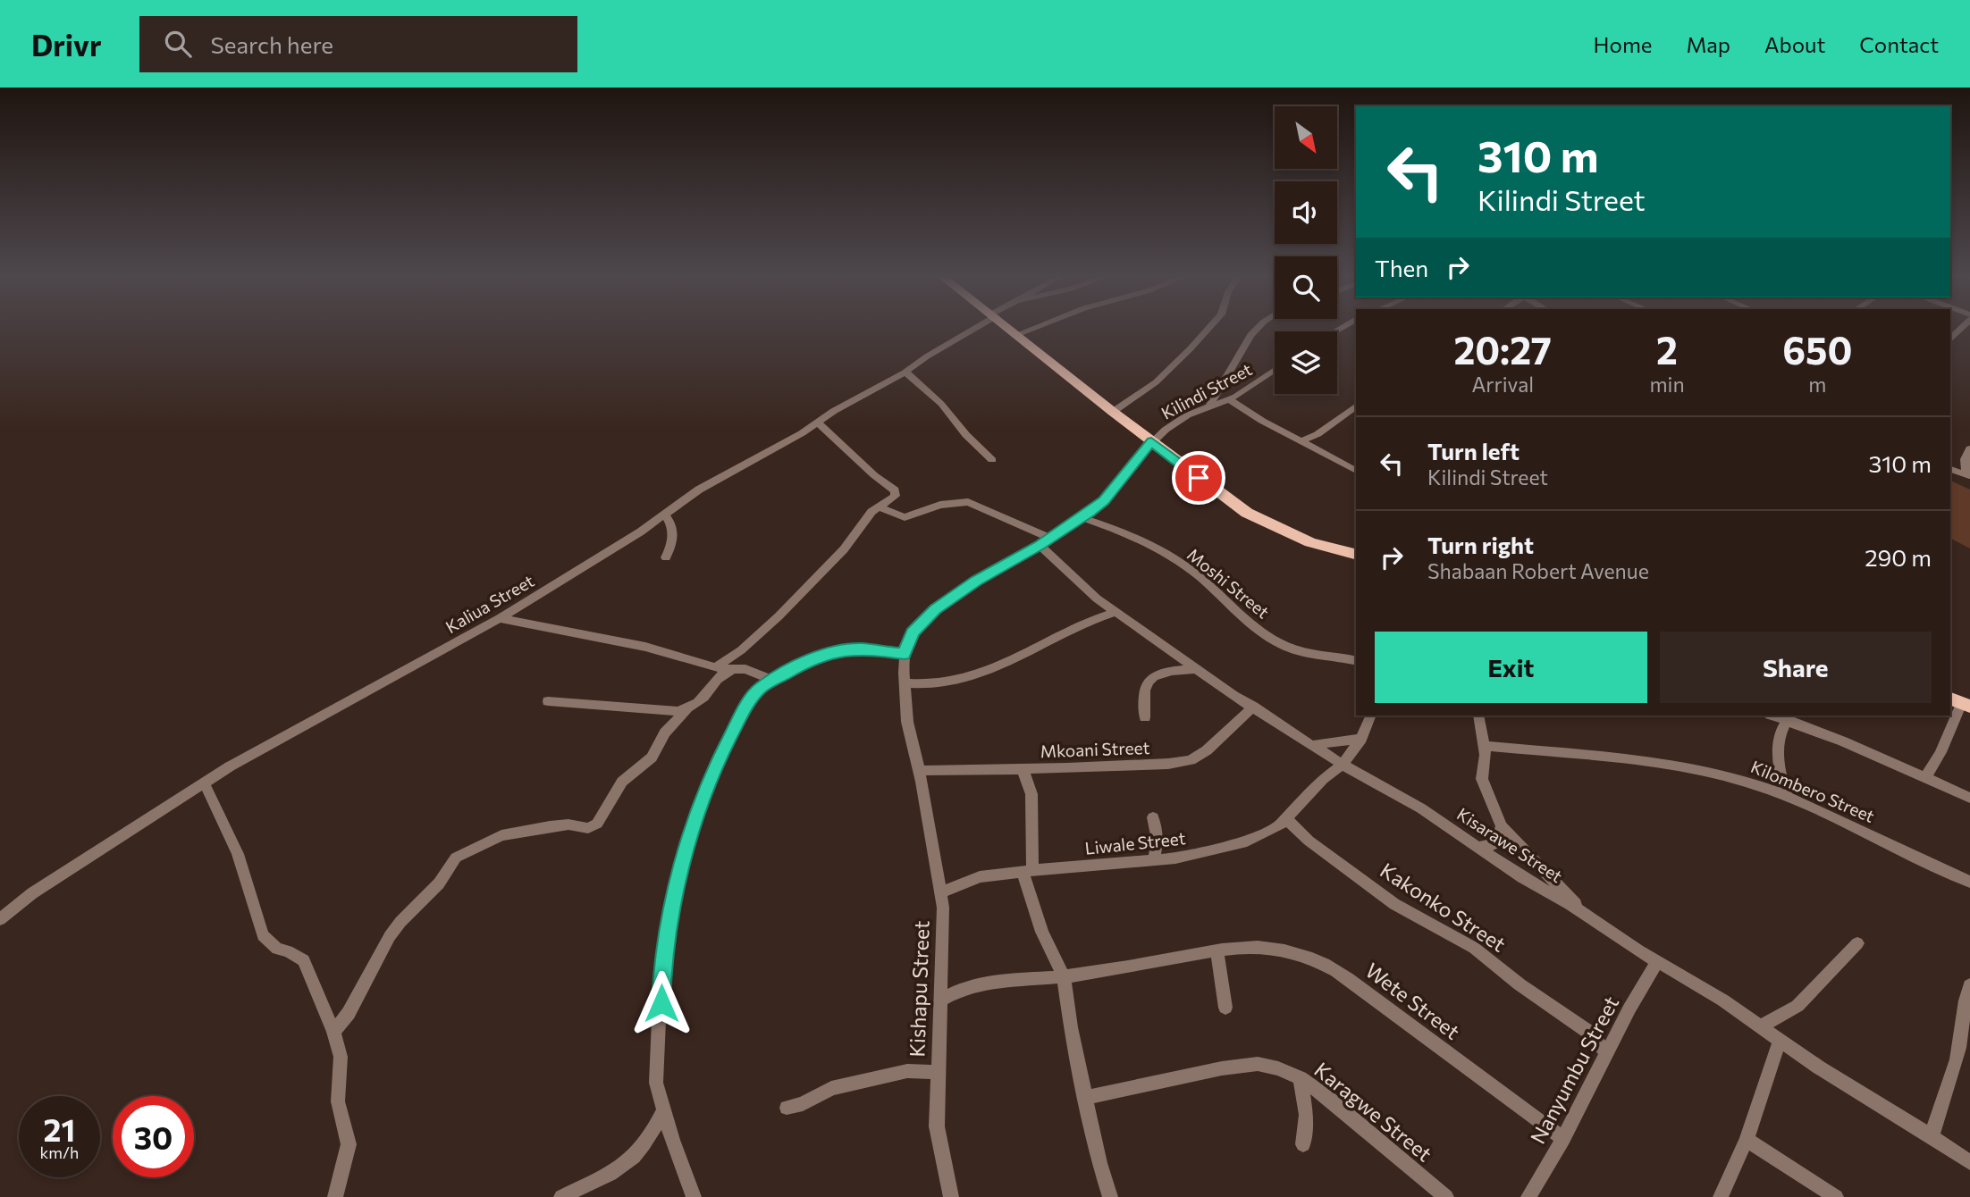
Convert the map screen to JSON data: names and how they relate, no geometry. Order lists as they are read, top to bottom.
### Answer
{
  "streets": {
    "street": [
      "Kilindi Street",
      "Moshi Street",
      "Kaliua Street",
      "Mkoani Street",
      "Kilombero Street",
      "Liwale Street",
      "Kisarawe Street",
      "Kakonko Street",
      "Kishapu Street",
      "Wete Street",
      "Nanyumbu Street",
      "Karagwe Street"
    ]
  },
  "crossings": [
    ["Kilindi Street", "Moshi Street"],
    ["Kilindi Street", "Mkoani Street"],
    ["Kilindi Street", "Kisarawe Street"],
    ["Kilindi Street", "Kishapu Street"],
    ["Mkoani Street", "Kisarawe Street"],
    ["Mkoani Street", "Kishapu Street"],
    ["Liwale Street", "Kisarawe Street"],
    ["Liwale Street", "Kakonko Street"],
    ["Liwale Street", "Kishapu Street"],
    ["Kisarawe Street", "Nanyumbu Street"],
    ["Kakonko Street", "Nanyumbu Street"],
    ["Kishapu Street", "Wete Street"],
    ["Wete Street", "Nanyumbu Street"]
  ],
  "north": "bottom right",
  "page": {
    "header": "Drivr",
    "search": "Search here",
    "nav": [
      "Home",
      "Map",
      "About",
      "Contact"
    ],
    "turn": ["310 m", "Kilindi Street"],
    "then": "Then",
    "eta": [
      "20:27",
      "Arrival",
      "2",
      "min",
      "650",
      "m"
    ],
    "list": [
      {
        "name": "Turn left",
        "note": "Kilindi Street",
        "value": "310 m"
      },
      {
        "name": "Turn right",
        "note": "Shabaan Robert Avenue",
        "value": "290 m"
      }
    ],
    "buttons": ["Exit", "Share"],
    "speed": "21 km/h",
    "limit": "30"
  }
}
